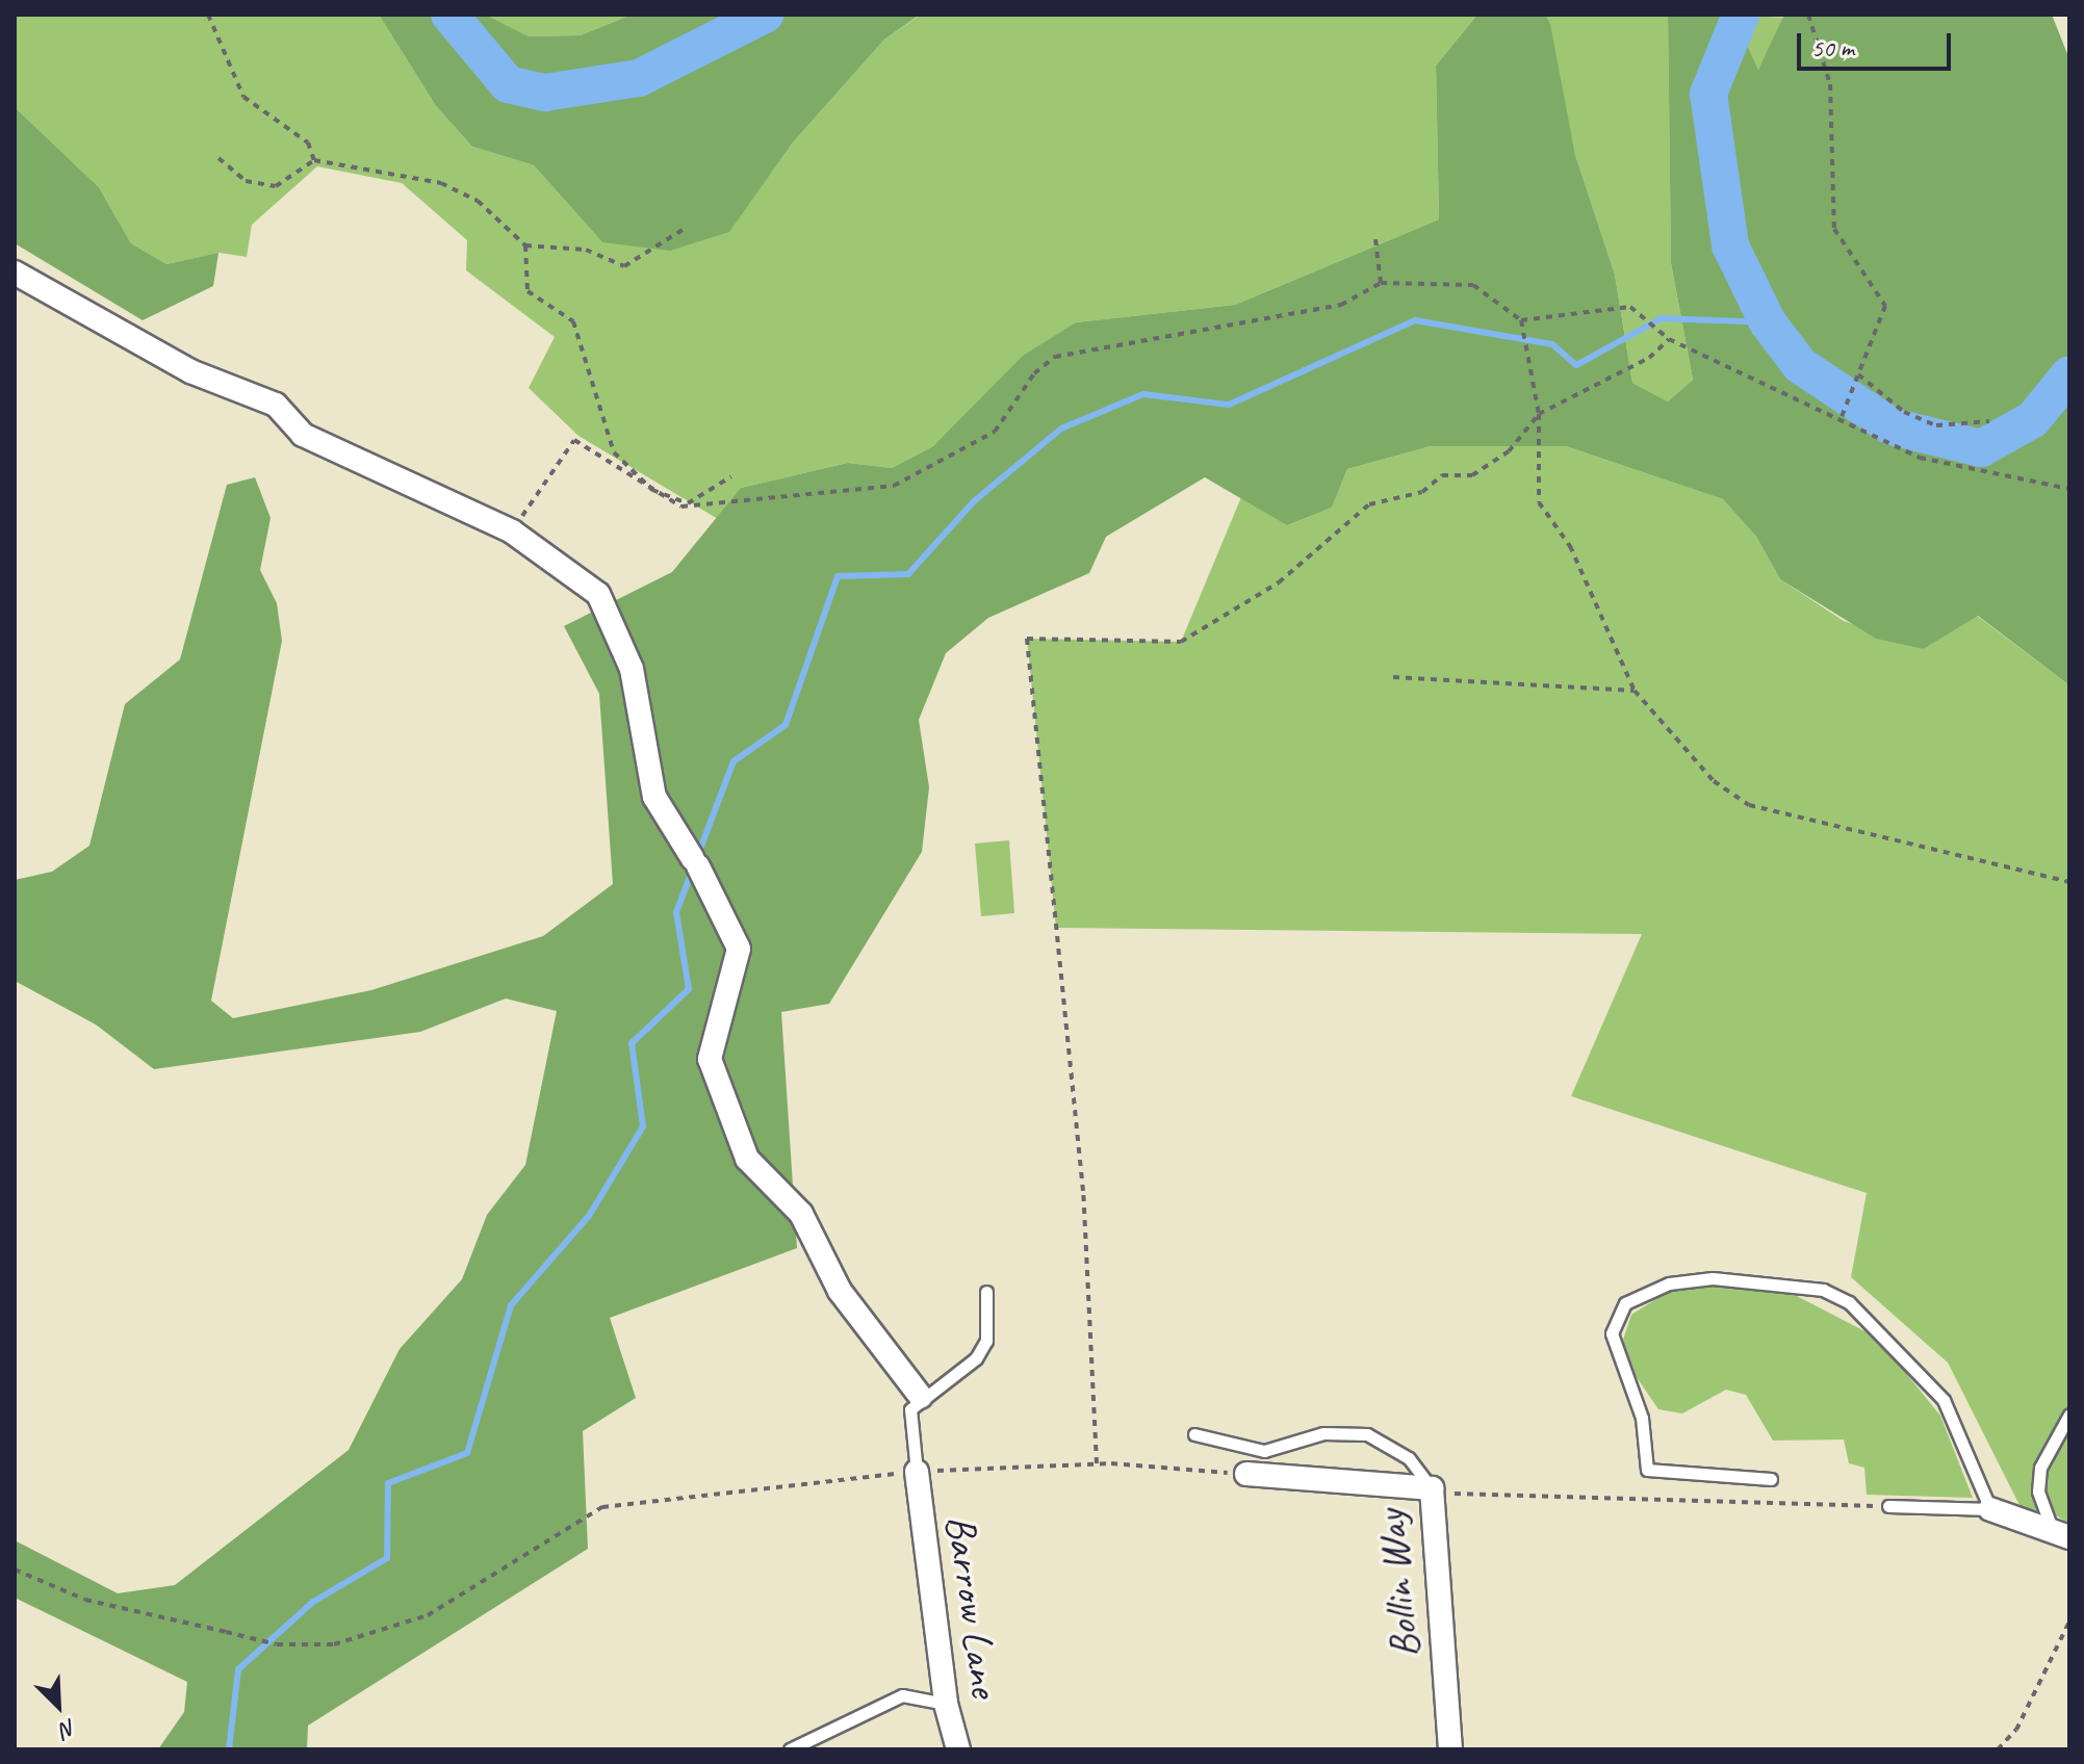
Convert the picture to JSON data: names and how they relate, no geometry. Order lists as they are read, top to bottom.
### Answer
{
  "streets": {
    "street": ["Bollin Way", "Barrow Lane"]
  },
  "scale_bar": "50 m",
  "north": "bottom right"
}
